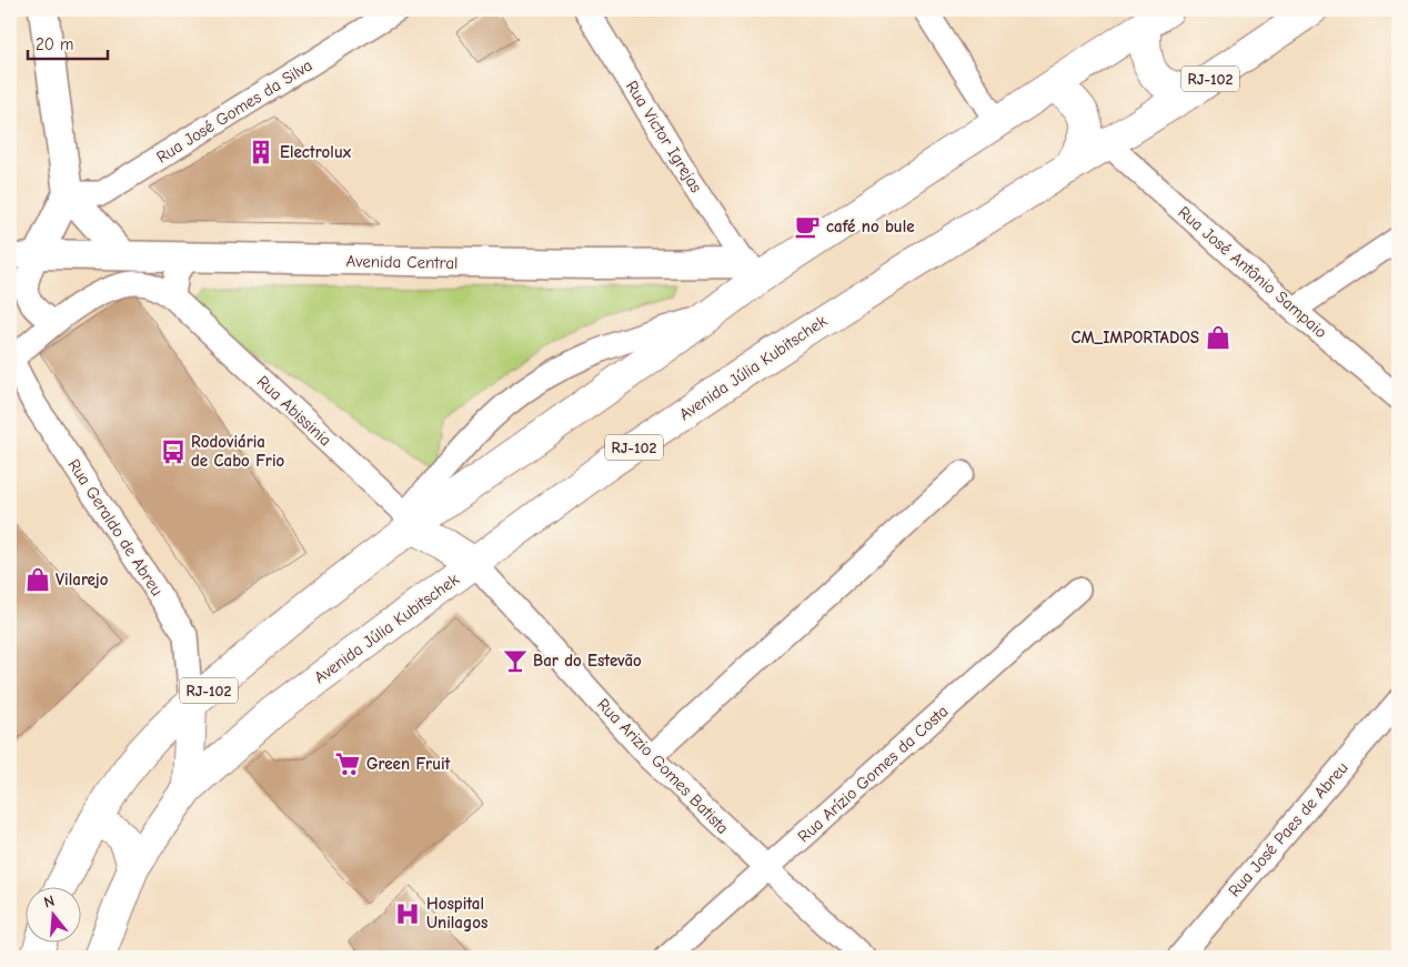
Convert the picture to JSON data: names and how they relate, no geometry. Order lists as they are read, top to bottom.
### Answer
{
  "streets": {
    "main road": ["RJ-102", "Avenida Júlia Kubitschek"],
    "street": [
      "Rua José Gomes da Silva",
      "Rua Victor Igrejas",
      "Avenida Central",
      "Rua José Antônio Sampaio",
      "Rua Abissinia",
      "Rua Geraldo de Abreu",
      "Rua Arizio Gomes Batista",
      "Rua Arízio Gomes da Costa",
      "Rua José Paes de Abreu"
    ]
  },
  "crossings": [
    ["RJ-102", "Rua Victor Igrejas"],
    ["RJ-102", "Avenida Central"],
    ["RJ-102", "Rua José Antônio Sampaio"],
    ["RJ-102", "Avenida Júlia Kubitschek"],
    ["RJ-102", "Rua Abissinia"],
    ["RJ-102", "Rua Geraldo de Abreu"],
    ["Rua Victor Igrejas", "Avenida Central"],
    ["Rua José Antônio Sampaio", "Avenida Júlia Kubitschek"],
    ["Avenida Júlia Kubitschek", "Rua Arizio Gomes Batista"],
    ["Rua Abissinia", "Rua Geraldo de Abreu"],
    ["Rua Arizio Gomes Batista", "Rua Arízio Gomes da Costa"]
  ],
  "places": {
    "building": ["Electrolux"],
    "cafe": ["café no bule"],
    "shop": ["CM_IMPORTADOS", "Vilarejo"],
    "bus stop": ["Rodoviária de Cabo Frio"],
    "bar": ["Bar do Estevão"],
    "supermarket": ["Green Fruit"],
    "hospital": ["Hospital Unilagos"]
  },
  "scale_bar": "20 m",
  "north": "top"
}
